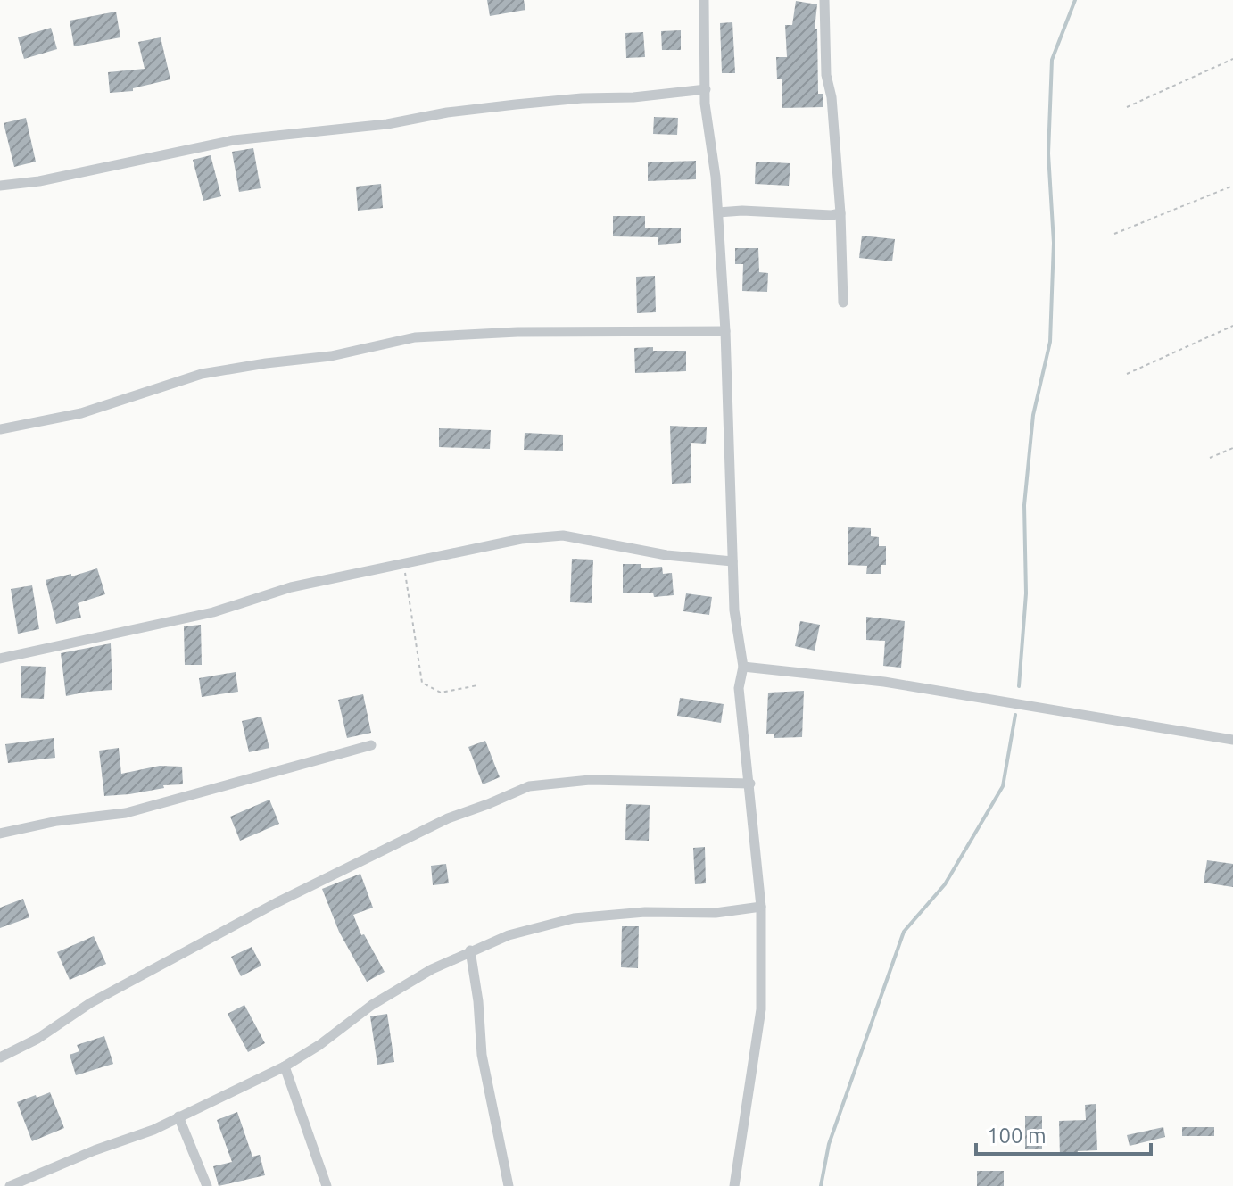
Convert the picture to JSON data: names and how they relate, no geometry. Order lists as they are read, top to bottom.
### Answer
{
  "scale_bar": "100 m"
}
